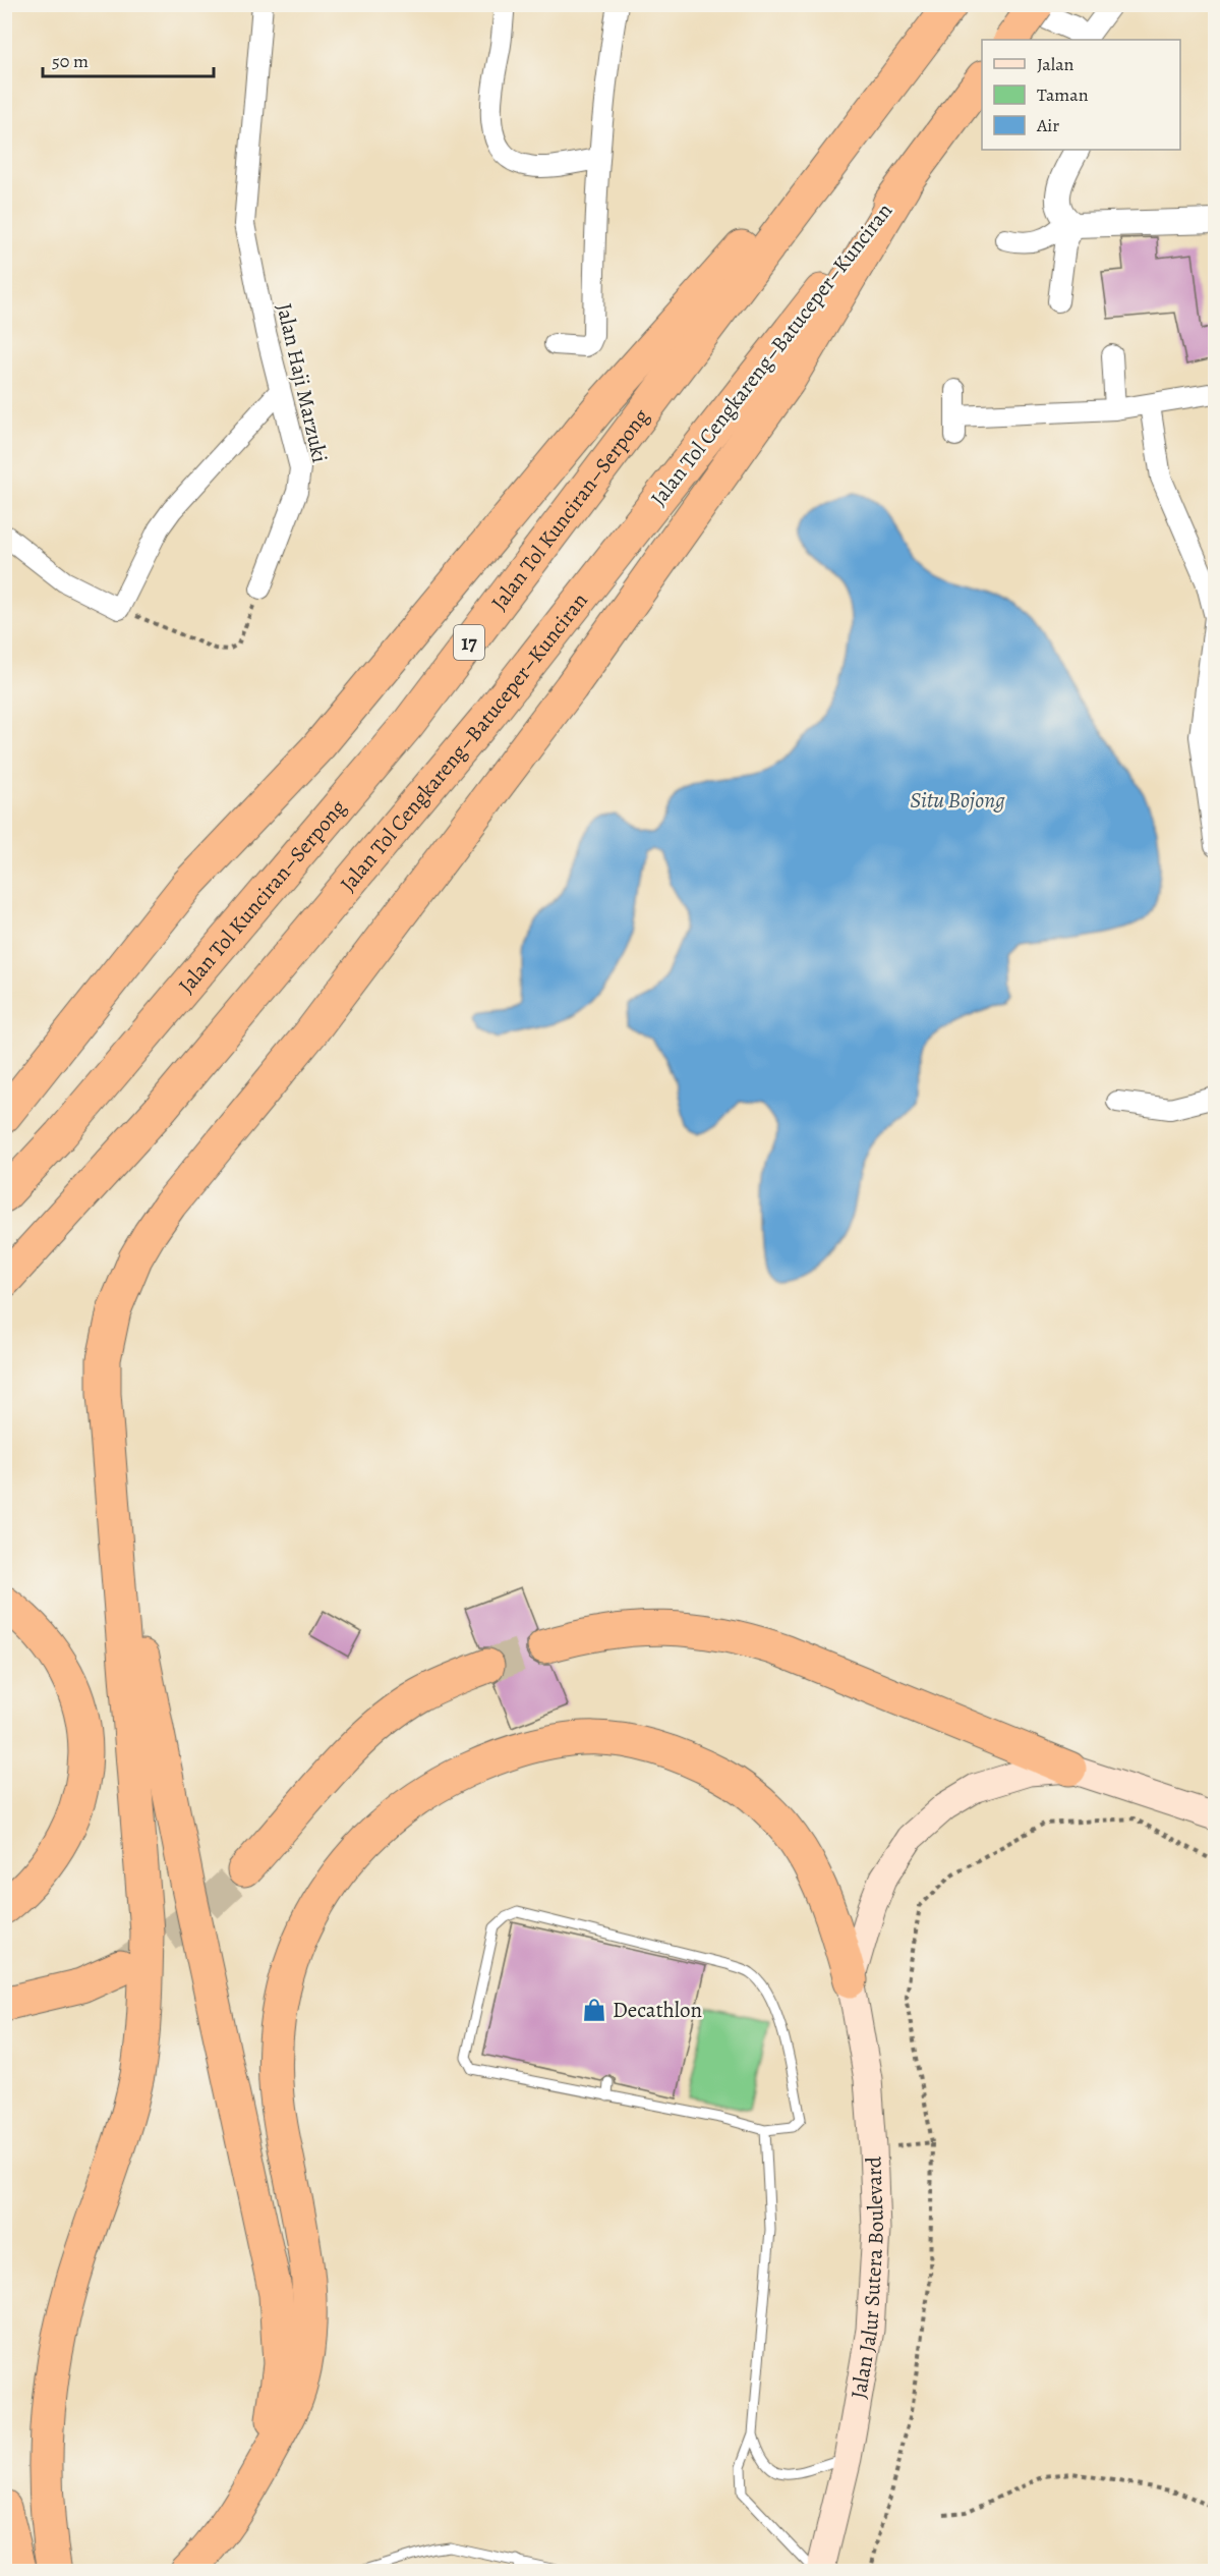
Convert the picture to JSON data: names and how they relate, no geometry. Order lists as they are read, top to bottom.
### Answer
{
  "streets": {
    "highway": ["Jalan Tol Cengkareng–Batuceper–Kunciran", "Jalan Tol Kunciran–Serpong", "17"],
    "main road": ["Jalan Jalur Sutera Boulevard"],
    "street": ["Jalan Haji Marzuki"]
  },
  "water": ["Situ Bojong"],
  "places": {
    "shop": ["Decathlon"]
  },
  "legend": ["Jalan", "Taman", "Air"],
  "scale_bar": "50 m"
}
